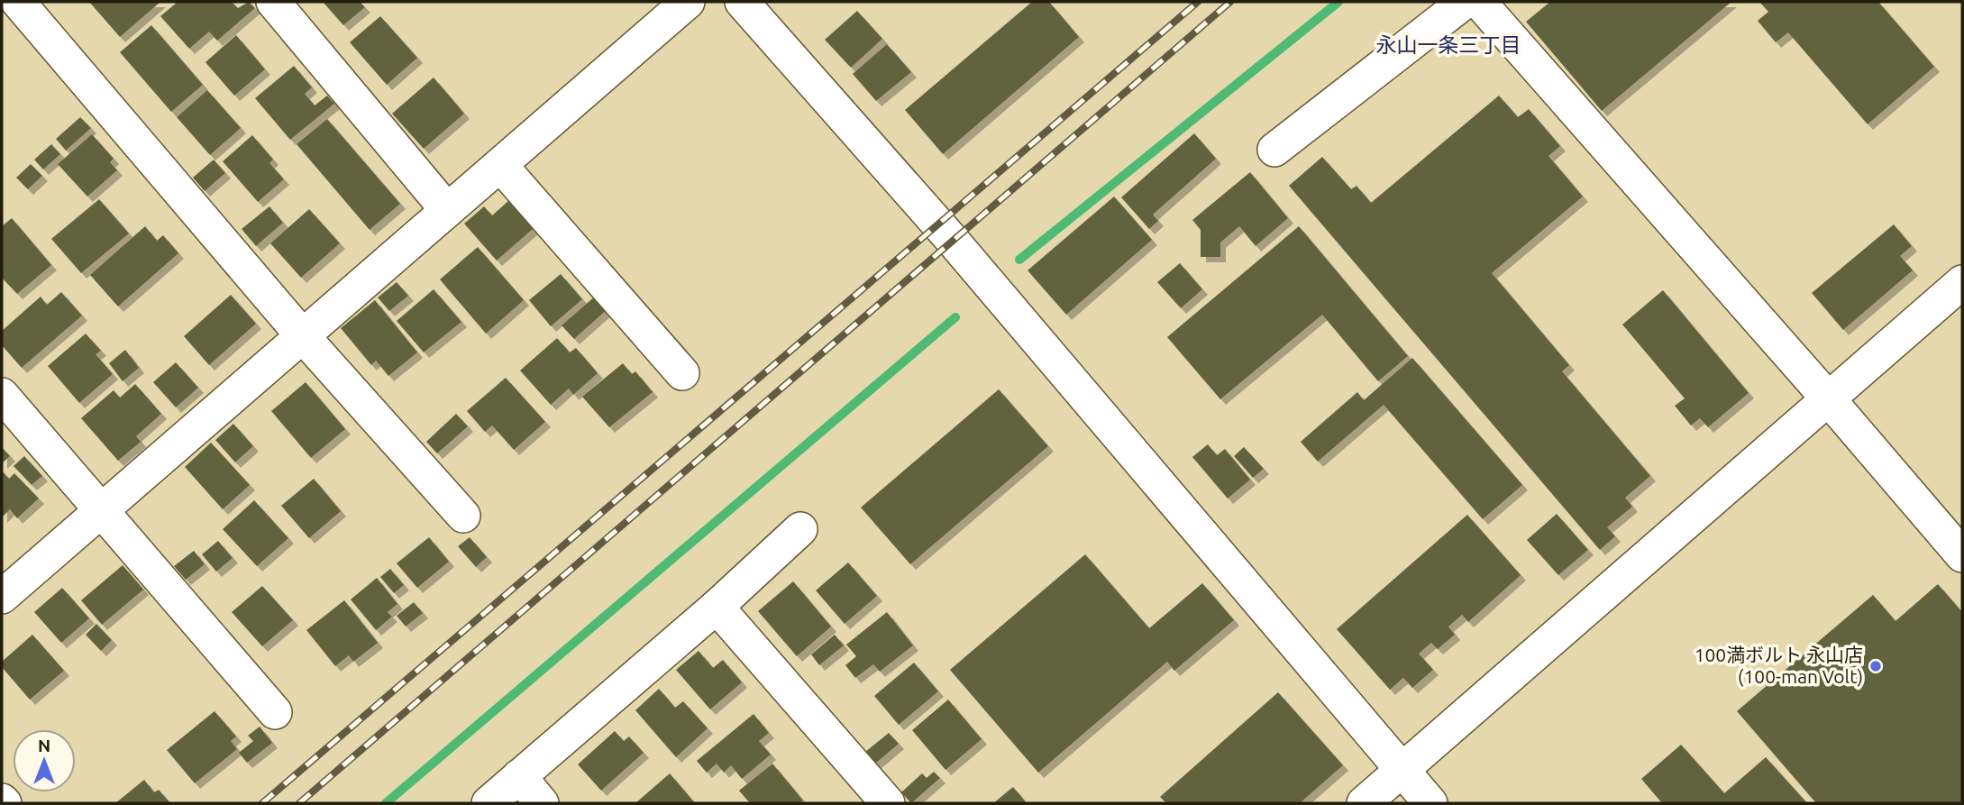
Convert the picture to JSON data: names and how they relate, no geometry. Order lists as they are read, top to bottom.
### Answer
{
  "districts": ["永山一条三丁目"],
  "places": ["100満ボルト 永山店 (100-man Volt)"],
  "north": "top"
}
